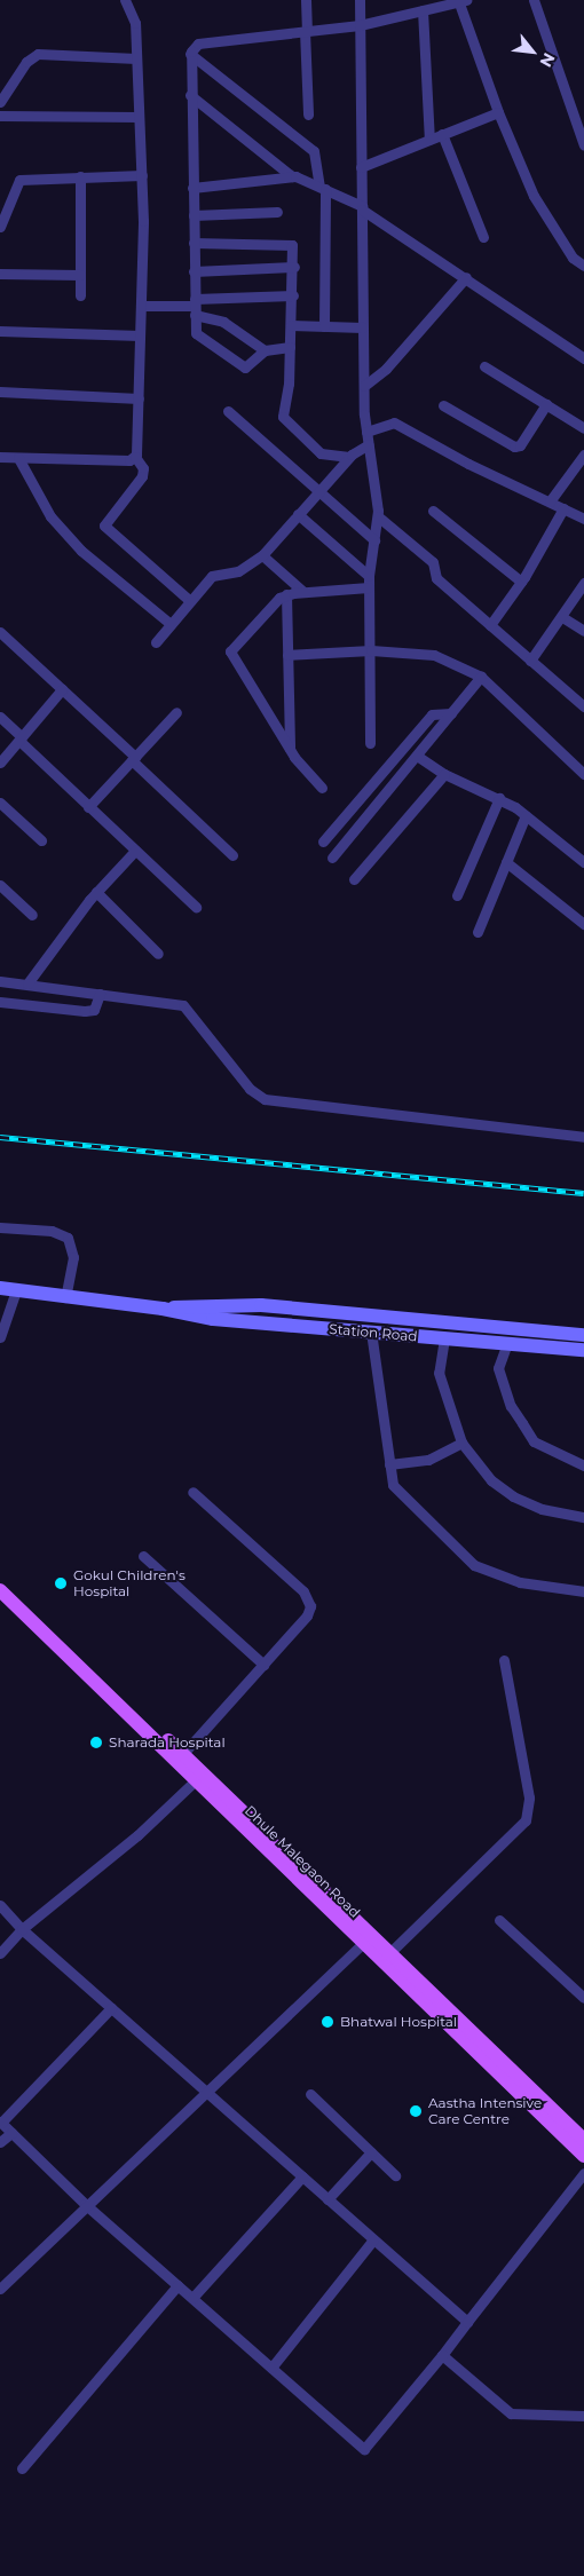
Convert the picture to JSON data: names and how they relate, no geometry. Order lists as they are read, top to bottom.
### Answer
{
  "streets": {
    "main road": ["Station Road", "Dhule Malegaon Road"]
  },
  "places": [
    "Gokul Children's Hospital",
    "Sharada Hospital",
    "Bhatwal Hospital",
    "Aastha Intensive Care Centre"
  ],
  "north": "bottom right"
}
